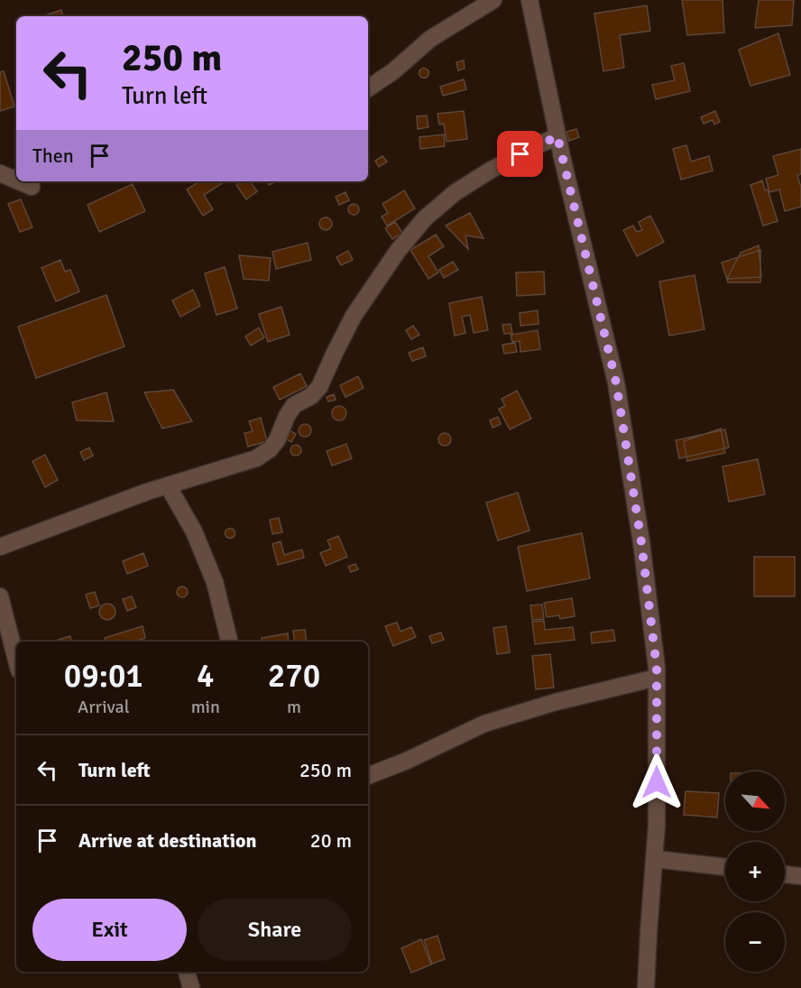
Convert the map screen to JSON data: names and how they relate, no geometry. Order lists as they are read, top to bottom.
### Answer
{
  "north": "bottom right",
  "page": {
    "turn": ["250 m", "Turn left"],
    "then": "Then",
    "eta": [
      "09:01",
      "Arrival",
      "4",
      "min",
      "270",
      "m"
    ],
    "list": [
      {
        "name": "Turn left",
        "value": "250 m"
      },
      {
        "name": "Arrive at destination",
        "value": "20 m"
      }
    ],
    "map_buttons": ["+", "−"],
    "buttons": ["Exit", "Share"]
  }
}
